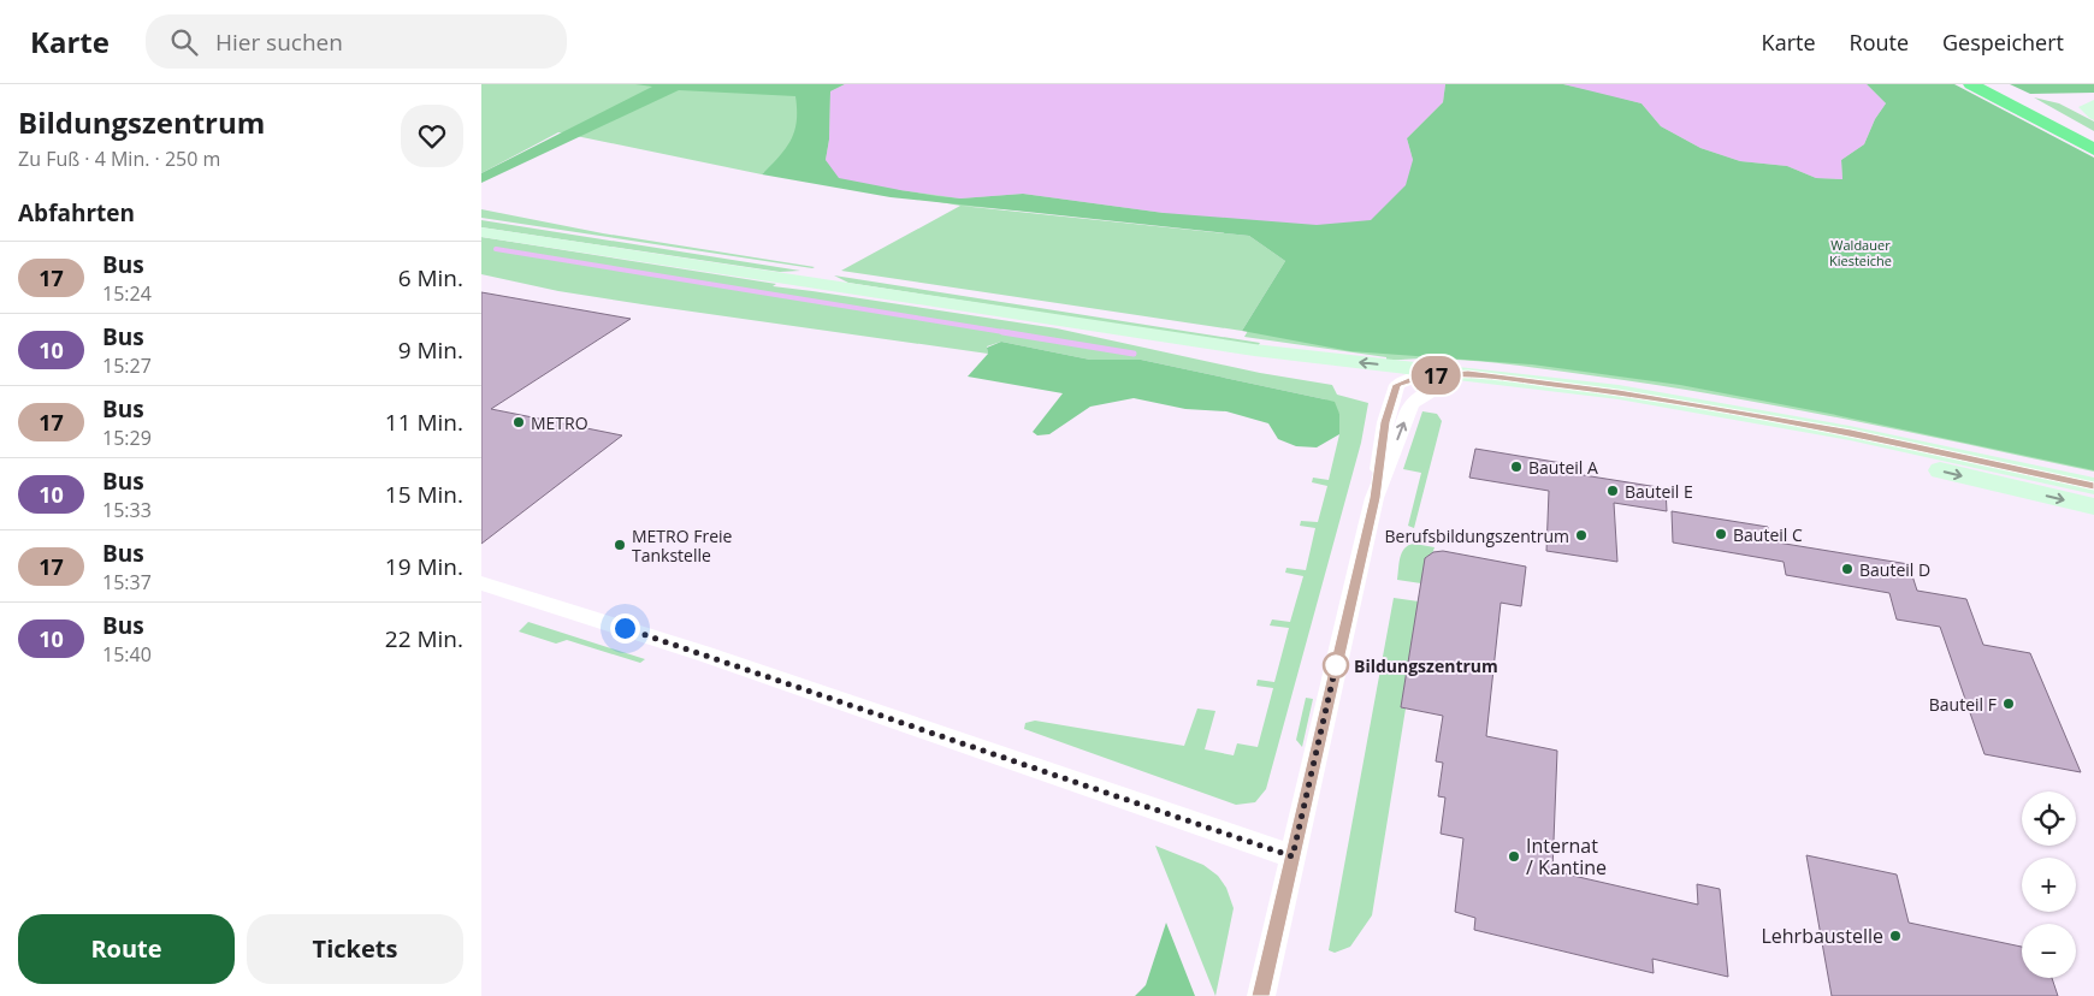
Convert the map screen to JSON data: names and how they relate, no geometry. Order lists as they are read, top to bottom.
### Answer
{
  "parks": ["Waldauer Kiesteiche"],
  "places": [
    "METRO",
    "Bauteil A",
    "Bauteil E",
    "Bauteil C",
    "Berufsbildungszentrum",
    "METRO Freie Tankstelle",
    "Bauteil D",
    "Bildungszentrum",
    "Bauteil F",
    "Internat / Kantine",
    "Lehrbaustelle"
  ],
  "lines": ["bus line 17"],
  "page": {
    "header": "Karte",
    "search": "Hier suchen",
    "nav": ["Karte", "Route", "Gespeichert"],
    "heading": [
      ["Bildungszentrum", "Zu Fuß · 4 Min. · 250 m"],
      "Abfahrten"
    ],
    "on_map": "17",
    "list": [
      {
        "mark": "17",
        "name": "Bus",
        "note": "15:24",
        "value": "6 Min."
      },
      {
        "mark": "10",
        "name": "Bus",
        "note": "15:27",
        "value": "9 Min."
      },
      {
        "mark": "17",
        "name": "Bus",
        "note": "15:29",
        "value": "11 Min."
      },
      {
        "mark": "10",
        "name": "Bus",
        "note": "15:33",
        "value": "15 Min."
      },
      {
        "mark": "17",
        "name": "Bus",
        "note": "15:37",
        "value": "19 Min."
      },
      {
        "mark": "10",
        "name": "Bus",
        "note": "15:40",
        "value": "22 Min."
      }
    ],
    "map_buttons": ["+", "−"],
    "buttons": ["Route", "Tickets"]
  }
}
